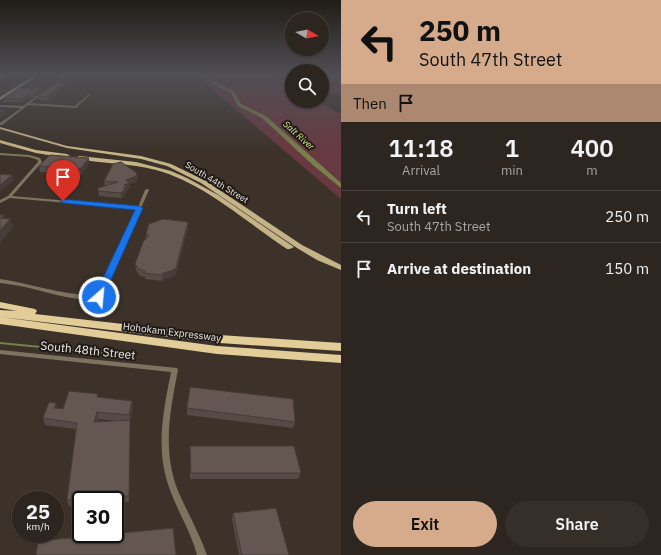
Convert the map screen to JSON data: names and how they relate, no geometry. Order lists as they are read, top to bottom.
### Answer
{
  "streets": {
    "highway": ["Hohokam Expressway"],
    "main road": ["South 44th Street"],
    "street": ["South 48th Street"]
  },
  "water": ["Salt River"],
  "north": "right",
  "page": {
    "turn": ["250 m", "South 47th Street"],
    "then": "Then",
    "eta": [
      "11:18",
      "Arrival",
      "1",
      "min",
      "400",
      "m"
    ],
    "list": [
      {
        "name": "Turn left",
        "note": "South 47th Street",
        "value": "250 m"
      },
      {
        "name": "Arrive at destination",
        "value": "150 m"
      }
    ],
    "speed": "25 km/h",
    "limit": "30",
    "buttons": ["Exit", "Share"]
  }
}
